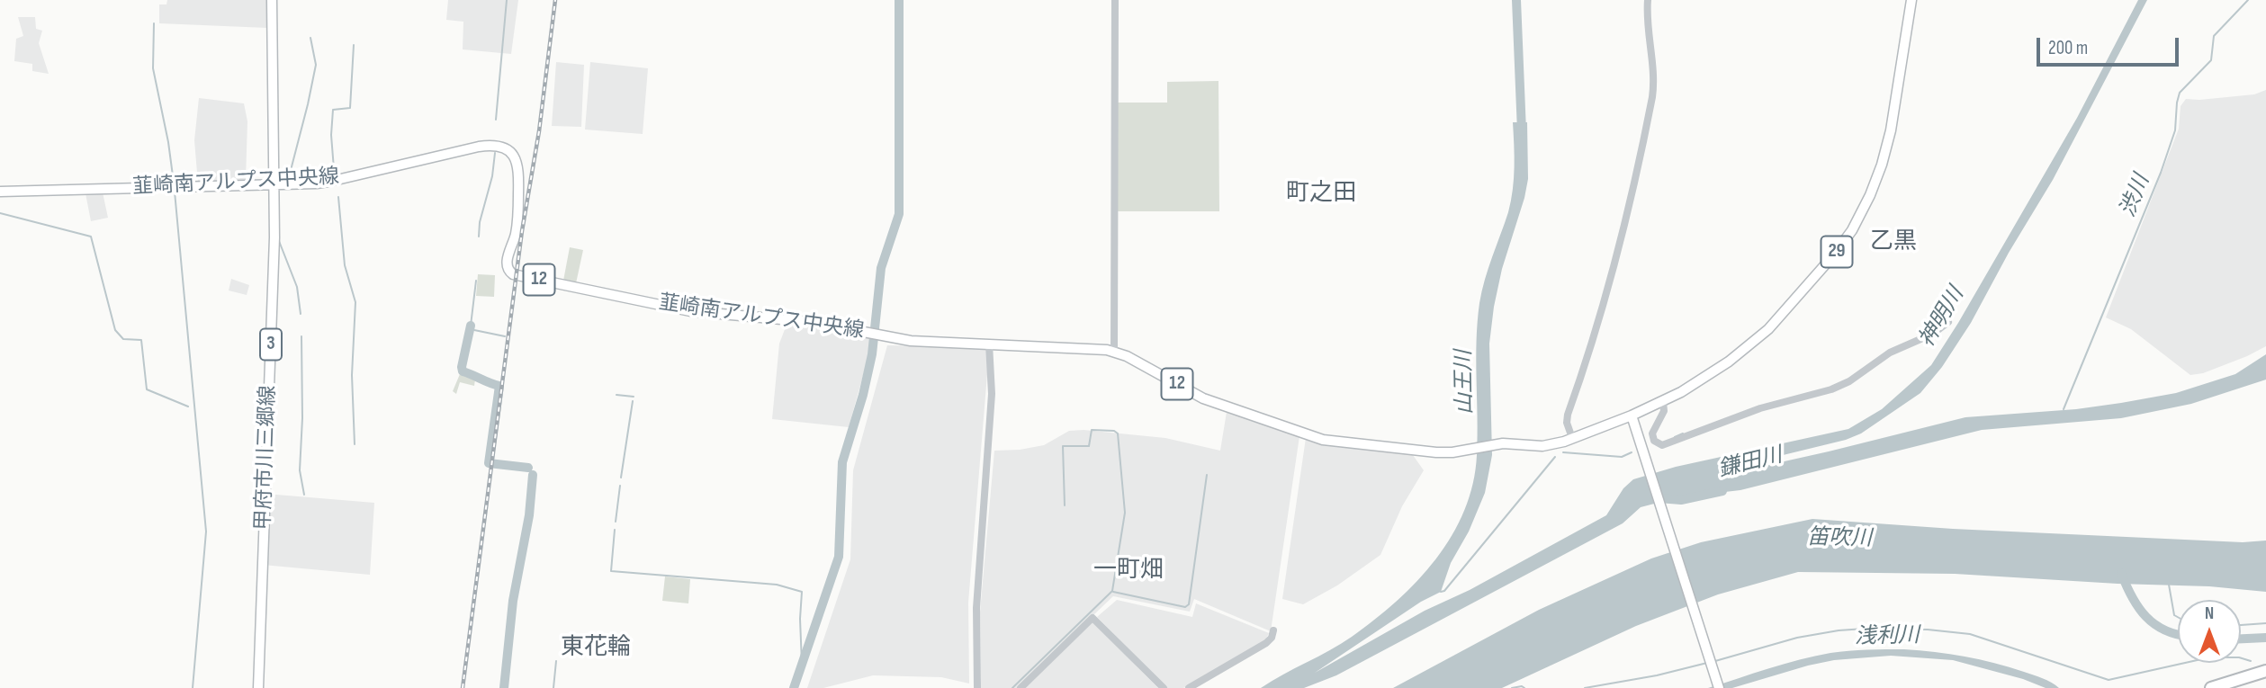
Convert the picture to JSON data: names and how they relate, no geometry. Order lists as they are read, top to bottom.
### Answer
{
  "streets": {
    "main road": [
      "韮崎南アルプス中央線",
      "29",
      "12",
      "3",
      "甲府市川三郷線"
    ]
  },
  "crossings": [
    ["韮崎南アルプス中央線", "29"],
    ["韮崎南アルプス中央線", "甲府市川三郷線"]
  ],
  "districts": [
    "町之田",
    "乙黒",
    "一町畑",
    "東花輪"
  ],
  "water": [
    "渋川",
    "神明川",
    "山王川",
    "鎌田川",
    "笛吹川",
    "浅利川"
  ],
  "scale_bar": "200 m",
  "north": "top"
}
